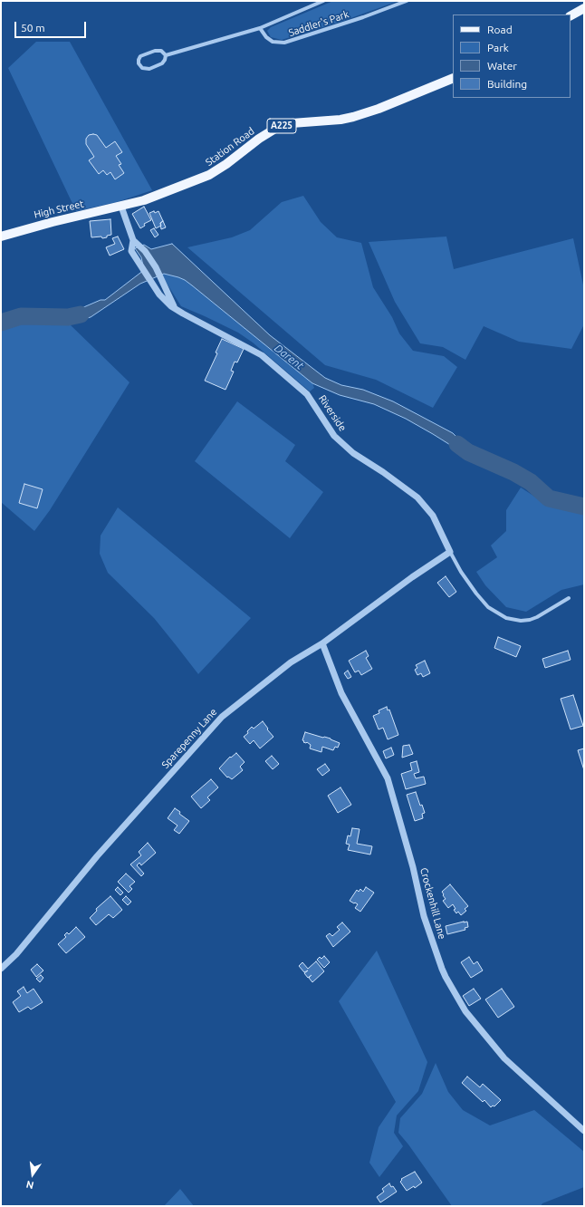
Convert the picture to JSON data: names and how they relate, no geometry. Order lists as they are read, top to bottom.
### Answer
{
  "streets": {
    "main road": ["A225", "Station Road", "High Street"],
    "street": [
      "Saddler's Park",
      "Riverside",
      "Sparepenny Lane",
      "Crockenhill Lane"
    ]
  },
  "crossings": [
    ["Station Road", "High Street"],
    ["Station Road", "Riverside"],
    ["High Street", "Riverside"],
    ["Riverside", "Sparepenny Lane"],
    ["Sparepenny Lane", "Crockenhill Lane"]
  ],
  "water": ["Darent"],
  "legend": [
    "Road",
    "Park",
    "Water",
    "Building"
  ],
  "scale_bar": "50 m",
  "north": "bottom"
}
